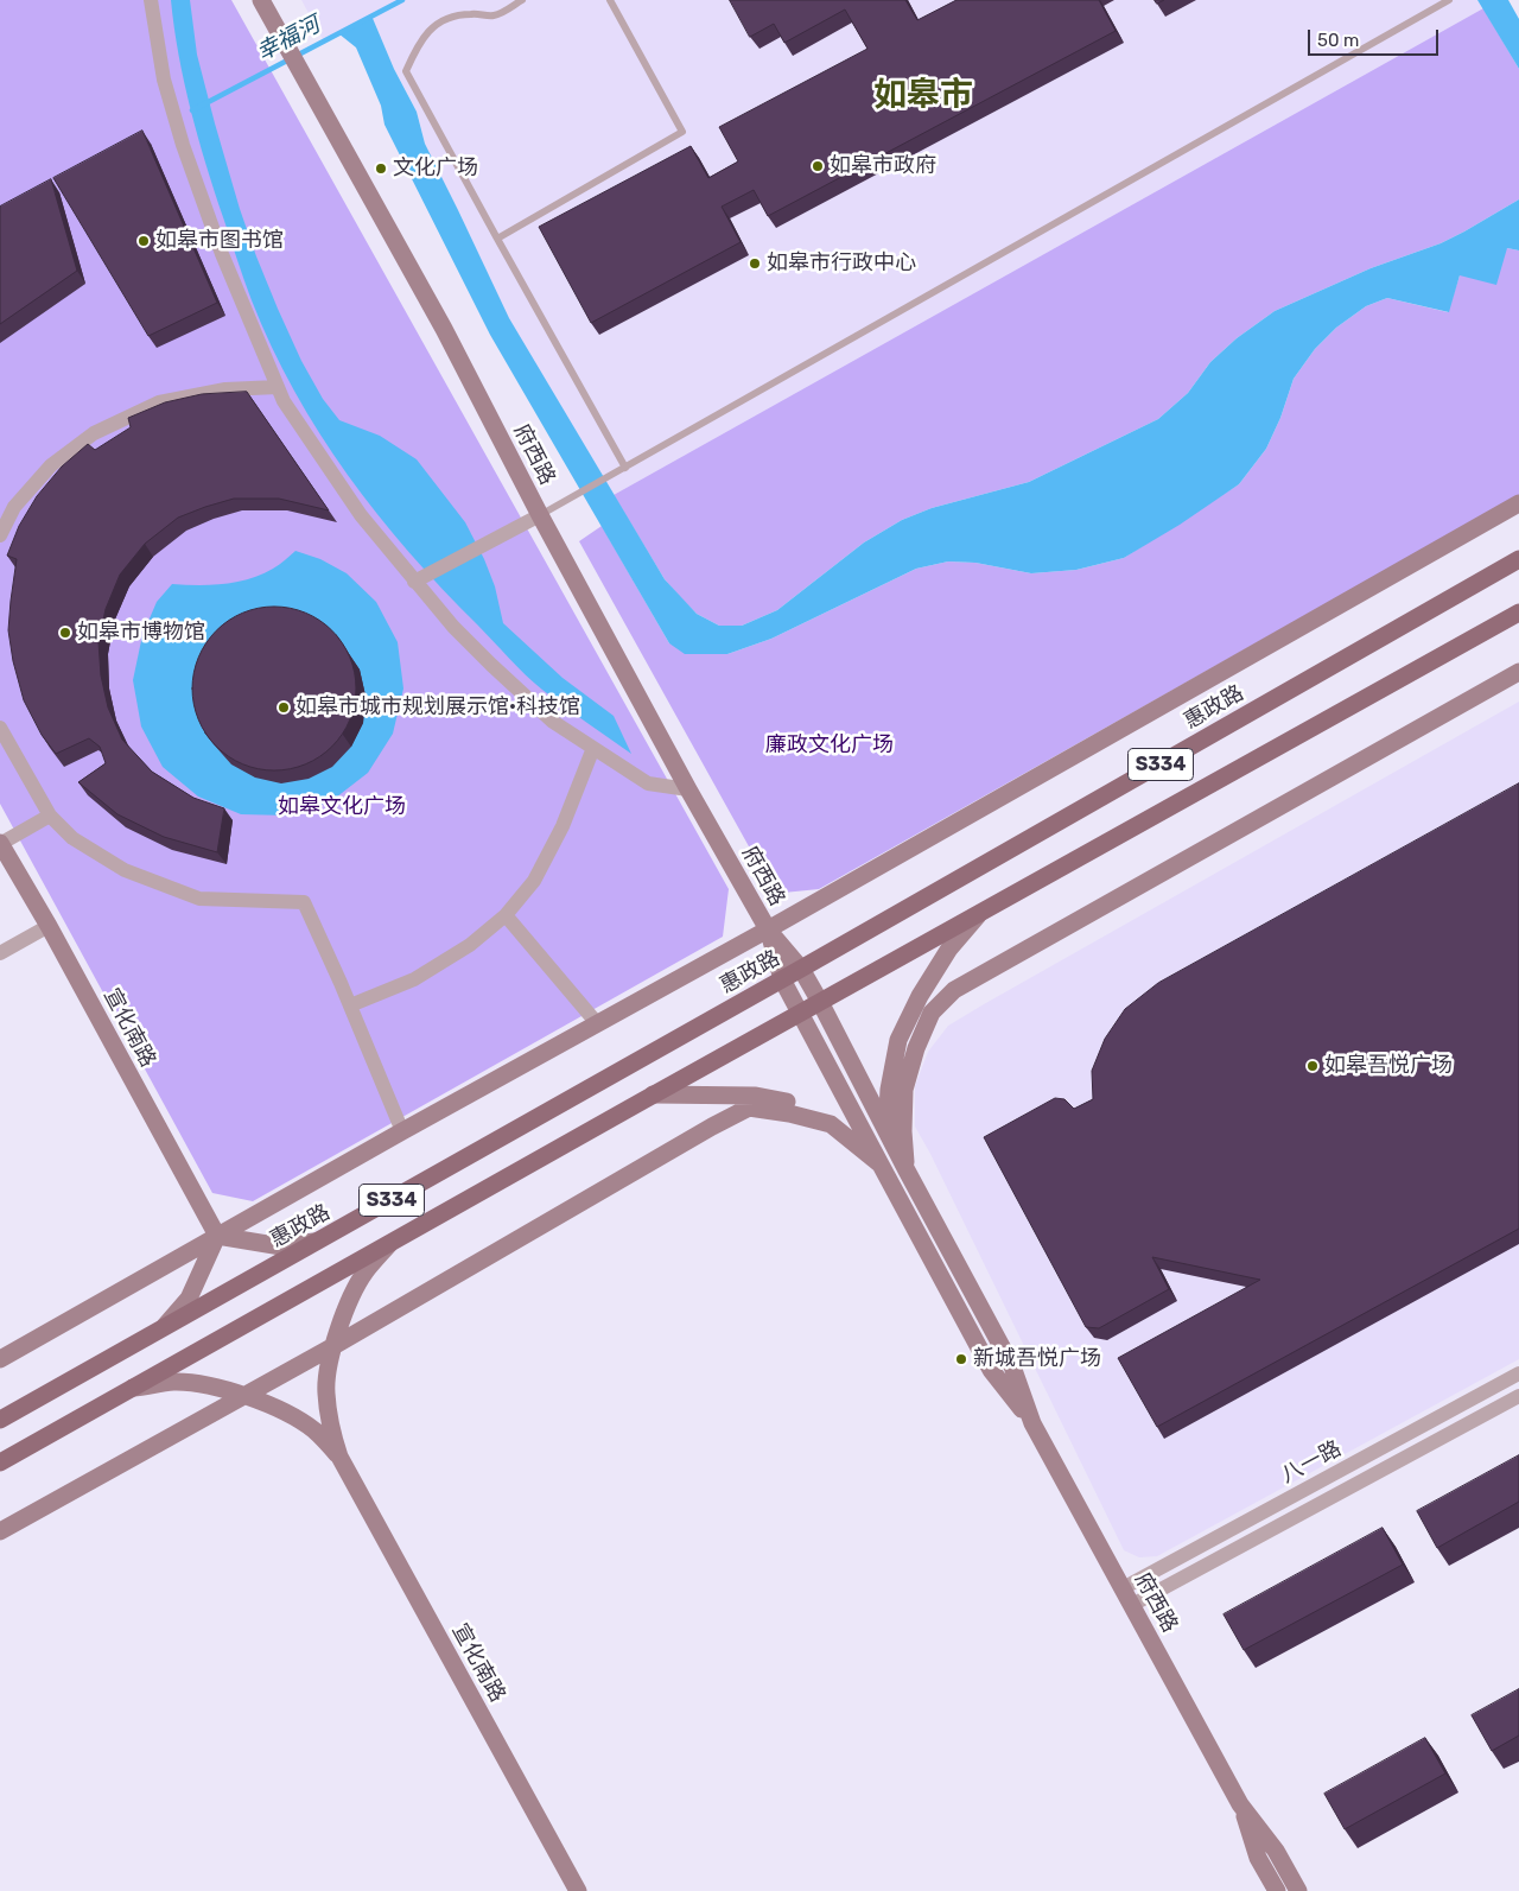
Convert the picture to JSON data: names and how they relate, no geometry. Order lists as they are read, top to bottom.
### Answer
{
  "streets": {
    "main road": ["惠政路", "S334"],
    "street": ["府西路", "宣化南路", "八一路"]
  },
  "crossings": [
    ["府西路", "惠政路"],
    ["府西路", "S334"],
    ["府西路", "八一路"]
  ],
  "districts": ["如皋市"],
  "water": ["幸福河"],
  "parks": ["廉政文化广场", "如皋文化广场"],
  "places": [
    "如皋市政府",
    "文化广场",
    "如皋市图书馆",
    "如皋市行政中心",
    "如皋市博物馆",
    "如皋市城市规划展示馆·科技馆",
    "如皋吾悦广场",
    "新城吾悦广场"
  ],
  "scale_bar": "50 m"
}
